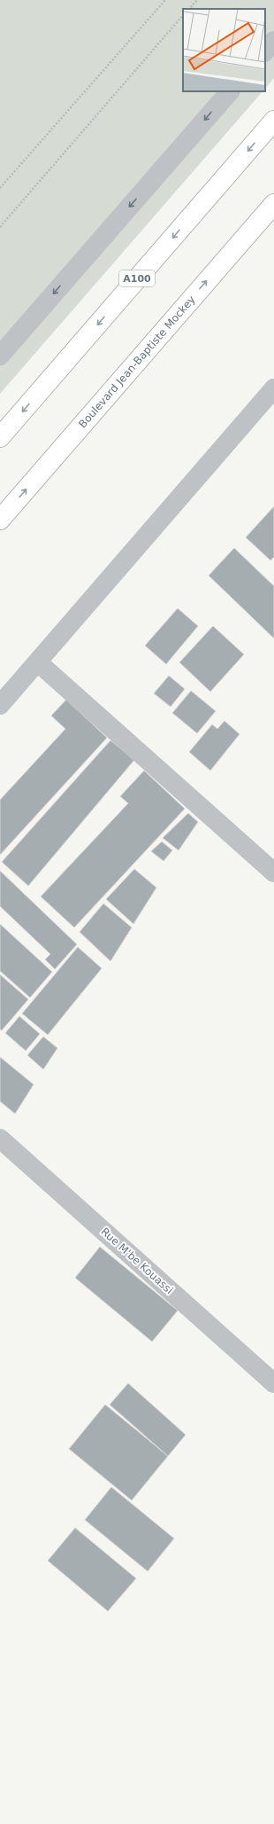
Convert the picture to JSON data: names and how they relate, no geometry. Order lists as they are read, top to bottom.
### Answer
{
  "streets": {
    "highway": ["A100", "Boulevard Jean-Baptiste Mockey"],
    "street": ["Rue M'be Kouassi"]
  }
}
